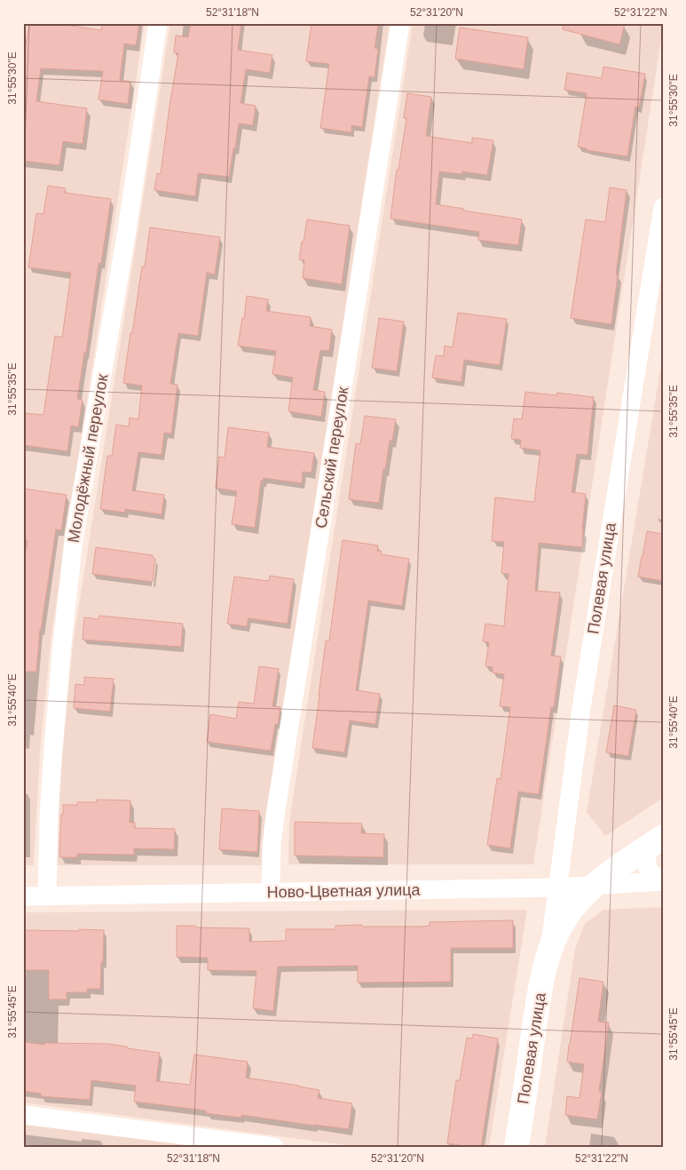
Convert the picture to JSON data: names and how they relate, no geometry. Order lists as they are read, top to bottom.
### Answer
{
  "streets": {
    "main road": ["Полевая улица"],
    "street": ["Сельский переулок", "Молодёжный переулок", "Ново-Цветная улица"]
  },
  "crossings": [
    ["Сельский переулок", "Ново-Цветная улица"],
    ["Молодёжный переулок", "Ново-Цветная улица"],
    ["Полевая улица", "Ново-Цветная улица"]
  ],
  "coordinates": [
    "52°31'18\"N",
    "52°31'20\"N",
    "52°31'22\"N",
    "31°55'30\"E",
    "31°55'35\"E",
    "31°55'40\"E",
    "31°55'45\"E"
  ]
}
